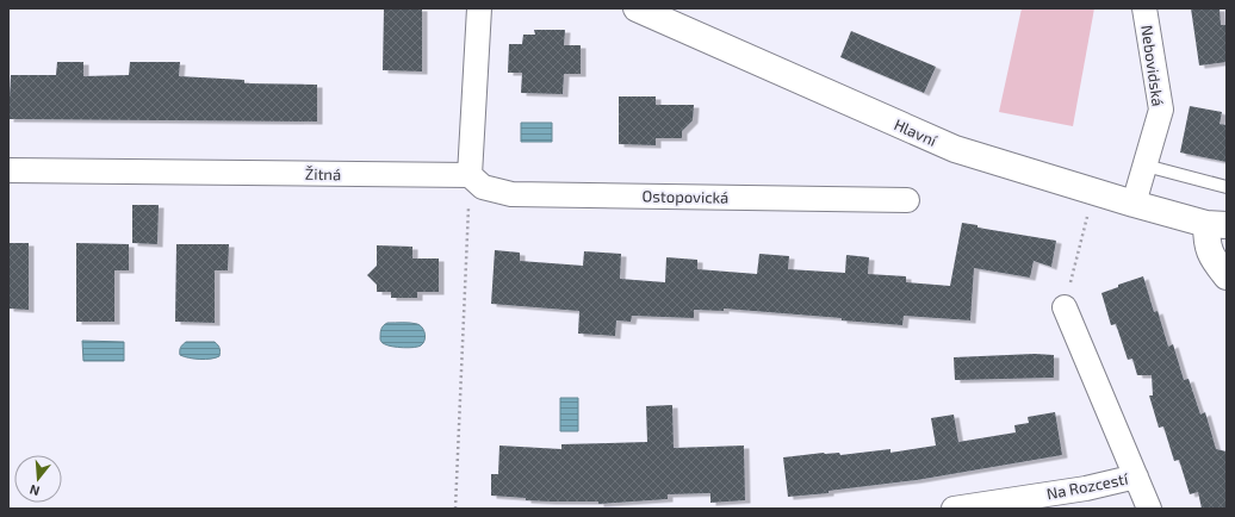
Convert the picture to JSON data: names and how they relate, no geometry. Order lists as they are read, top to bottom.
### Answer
{
  "streets": {
    "street": [
      "Nebovidská",
      "Hlavní",
      "Žitná",
      "Ostopovická",
      "Na Rozcestí"
    ]
  },
  "crossings": [
    ["Nebovidská", "Hlavní"],
    ["Žitná", "Ostopovická"]
  ],
  "north": "bottom"
}
